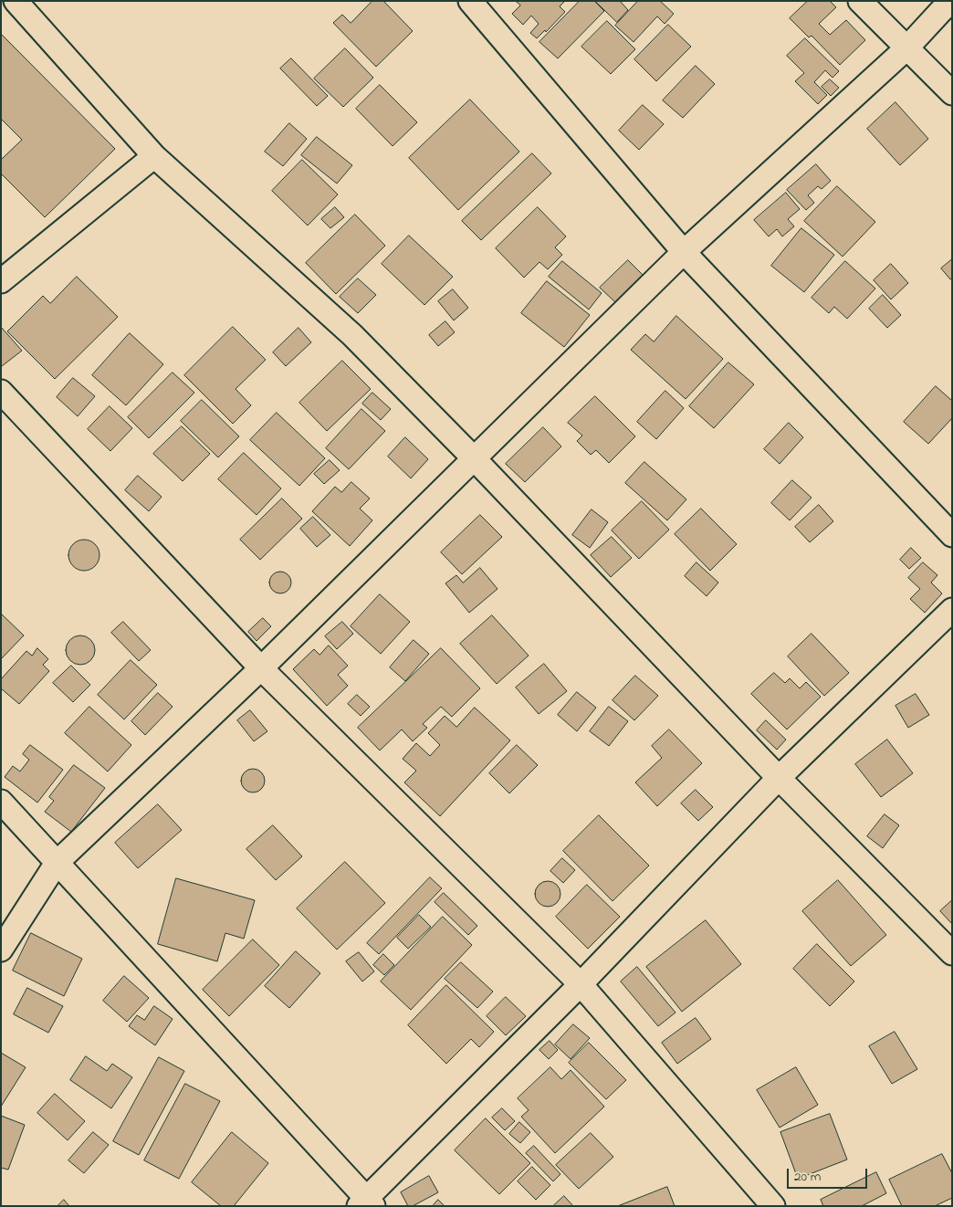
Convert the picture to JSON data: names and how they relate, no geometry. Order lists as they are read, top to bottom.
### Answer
{
  "scale_bar": "20 m"
}
